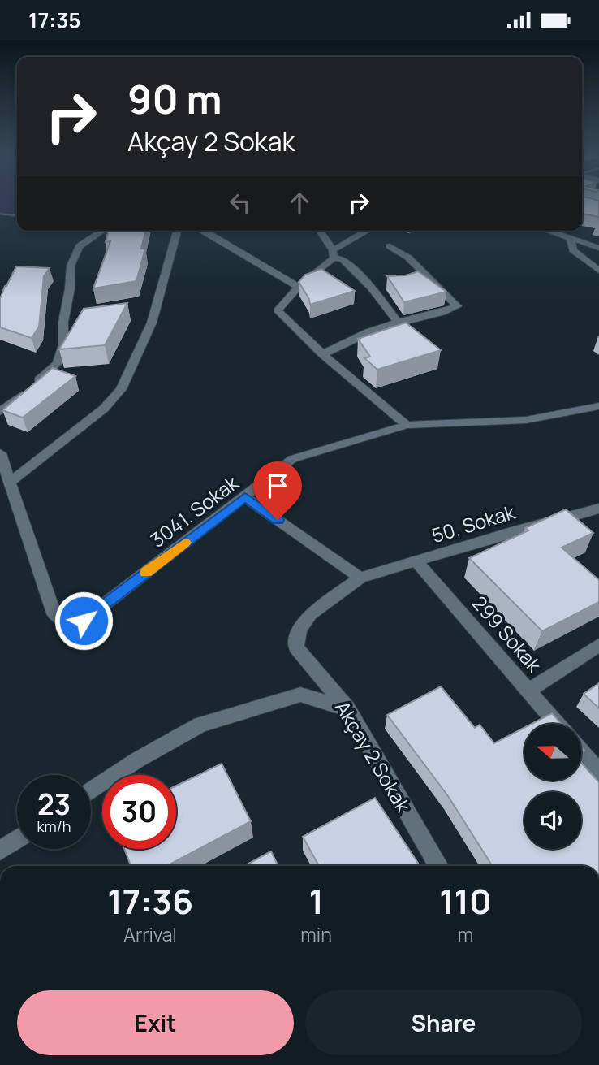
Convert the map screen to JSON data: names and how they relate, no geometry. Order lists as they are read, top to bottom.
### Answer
{
  "streets": {
    "street": [
      "3041. Sokak",
      "50. Sokak",
      "299 Sokak",
      "Akçay 2 Sokak"
    ]
  },
  "crossings": [
    ["50. Sokak", "299 Sokak"],
    ["50. Sokak", "Akçay 2 Sokak"]
  ],
  "north": "left",
  "page": {
    "status": "17:35",
    "turn": ["90 m", "Akçay 2 Sokak"],
    "speed": "23 km/h",
    "limit": "30",
    "eta": [
      "17:36",
      "Arrival",
      "1",
      "min",
      "110",
      "m"
    ],
    "buttons": ["Exit", "Share"]
  }
}
